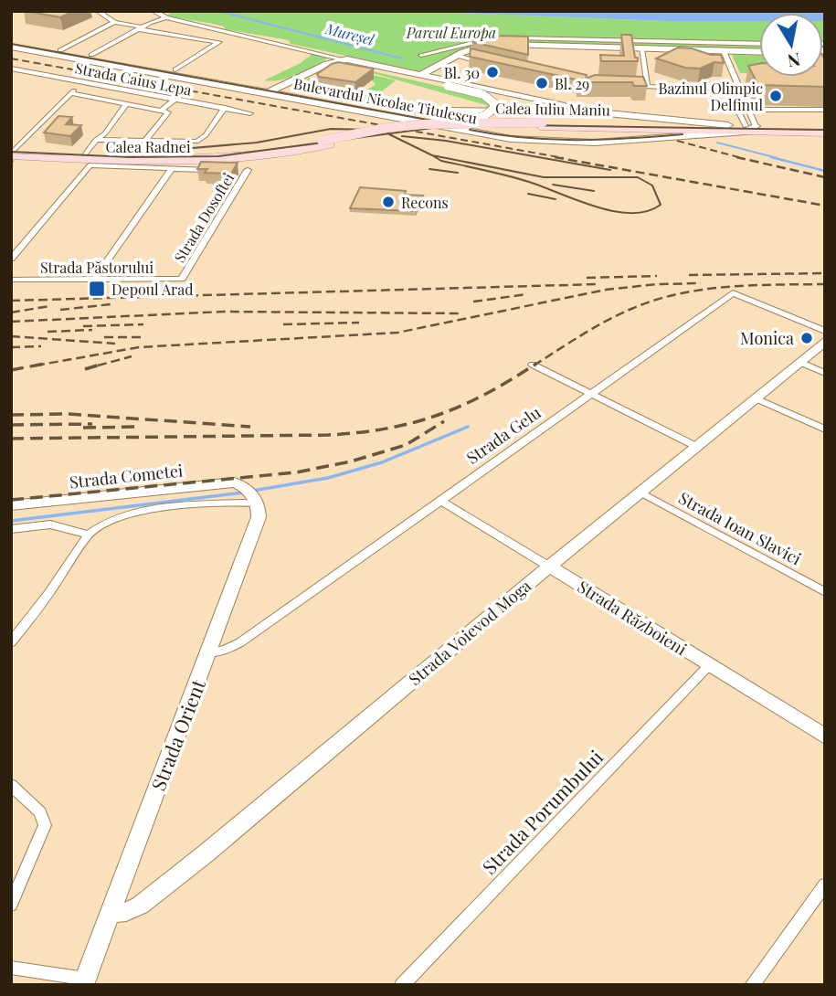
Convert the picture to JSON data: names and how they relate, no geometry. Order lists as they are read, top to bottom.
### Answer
{
  "streets": {
    "main road": ["Calea Iuliu Maniu", "Calea Radnei"],
    "street": [
      "Strada Caius Lepa",
      "Bulevardul Nicolae Titulescu",
      "Strada Dosoftei",
      "Strada Păstorului",
      "Strada Gelu",
      "Strada Cometei",
      "Strada Ioan Slavici",
      "Strada Războieni",
      "Strada Voievod Moga",
      "Strada Orient",
      "Strada Porumbului"
    ]
  },
  "crossings": [
    ["Bulevardul Nicolae Titulescu", "Calea Iuliu Maniu"],
    ["Calea Iuliu Maniu", "Calea Radnei"],
    ["Strada Dosoftei", "Strada Păstorului"],
    ["Strada Gelu", "Strada Războieni"],
    ["Strada Gelu", "Strada Orient"],
    ["Strada Cometei", "Strada Orient"],
    ["Strada Ioan Slavici", "Strada Voievod Moga"],
    ["Strada Războieni", "Strada Voievod Moga"],
    ["Strada Războieni", "Strada Porumbului"],
    ["Strada Voievod Moga", "Strada Orient"]
  ],
  "water": ["Mureșel"],
  "parks": ["Parcul Europa"],
  "places": {
    "other": [
      "Bl. 30",
      "Bl. 29",
      "Bazinul Olimpic Delfinul",
      "Recons",
      "Monica"
    ],
    "transit": ["Depoul Arad"]
  },
  "north": "bottom"
}
